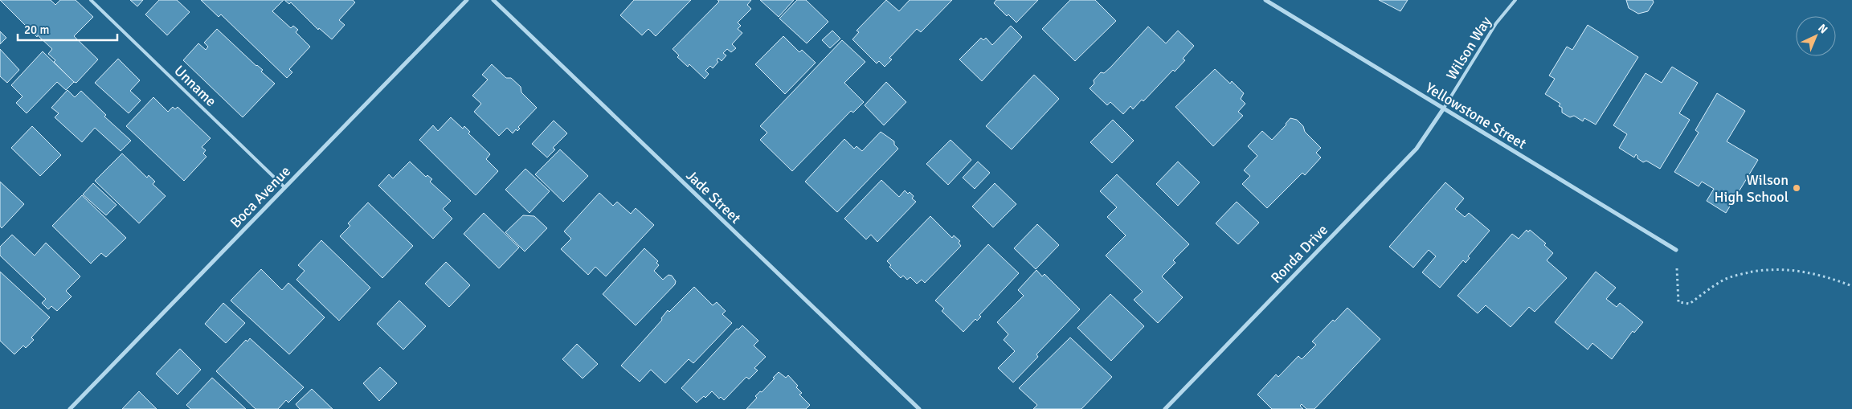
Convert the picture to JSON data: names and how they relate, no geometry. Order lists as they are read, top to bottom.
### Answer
{
  "streets": {
    "street": [
      "Yellowstone Street",
      "Boca Avenue",
      "Jade Street",
      "Ronda Drive"
    ],
    "lane": ["Wilson Way", "Unname"]
  },
  "crossings": [
    ["Wilson Way", "Yellowstone Street"],
    ["Wilson Way", "Ronda Drive"],
    ["Unname", "Boca Avenue"],
    ["Yellowstone Street", "Ronda Drive"]
  ],
  "places": ["Wilson High School"],
  "scale_bar": "20 m",
  "north": "top right"
}
